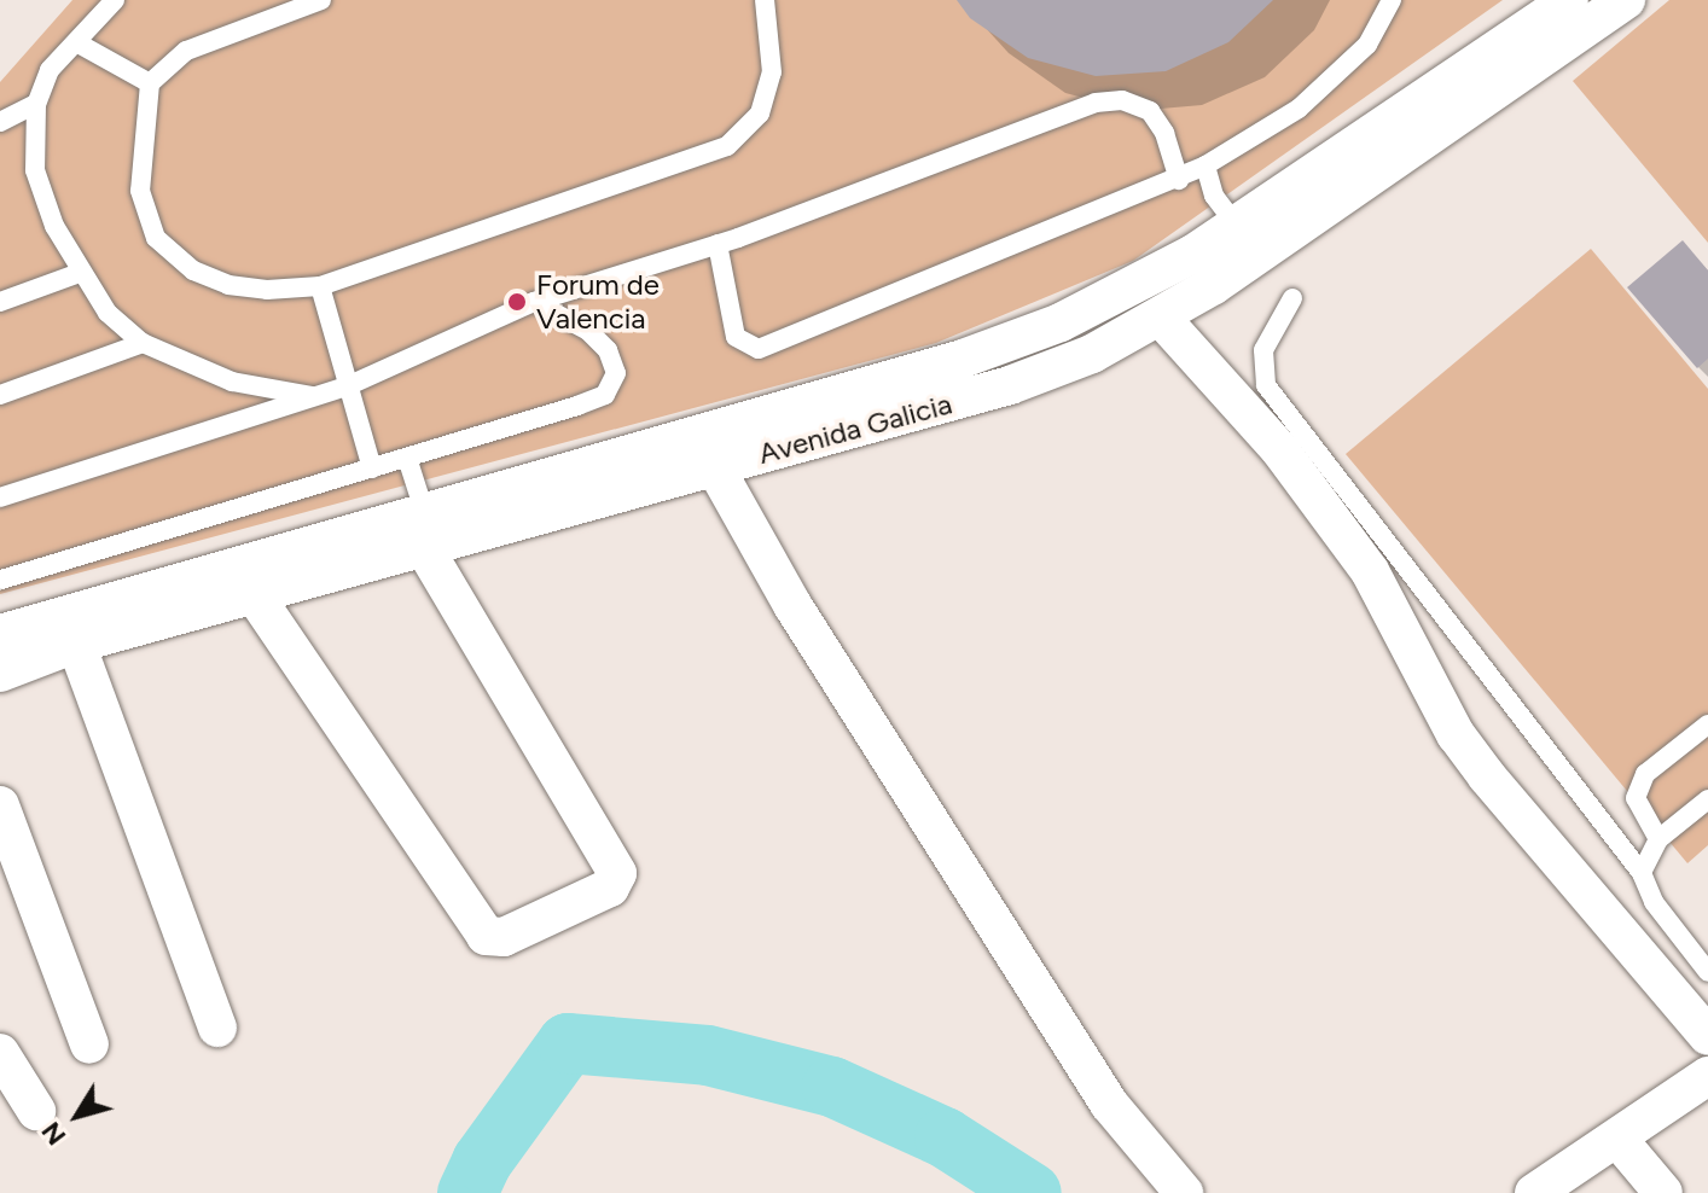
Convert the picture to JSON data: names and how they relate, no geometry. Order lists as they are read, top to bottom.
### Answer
{
  "streets": {
    "street": ["Avenida Galicia"]
  },
  "places": ["Forum de Valencia"],
  "north": "bottom left"
}
